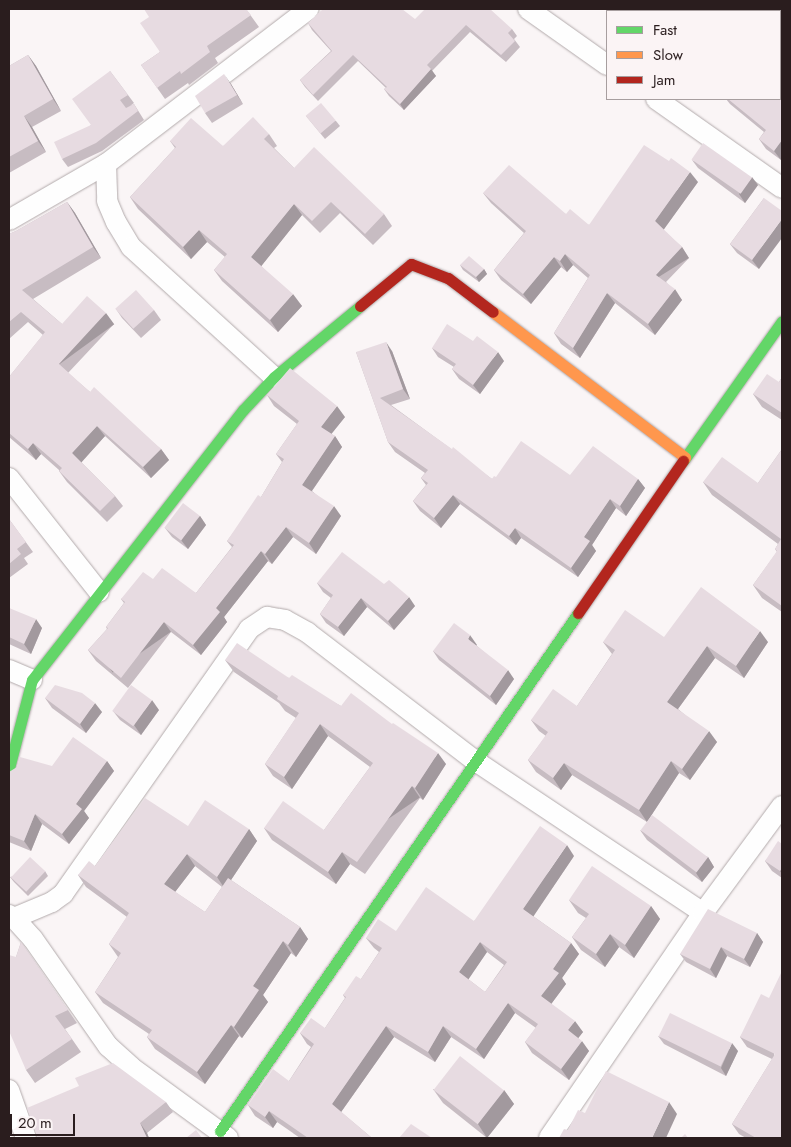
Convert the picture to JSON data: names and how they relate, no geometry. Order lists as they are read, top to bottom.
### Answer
{
  "legend": ["Fast", "Slow", "Jam"],
  "scale_bar": "20 m"
}
